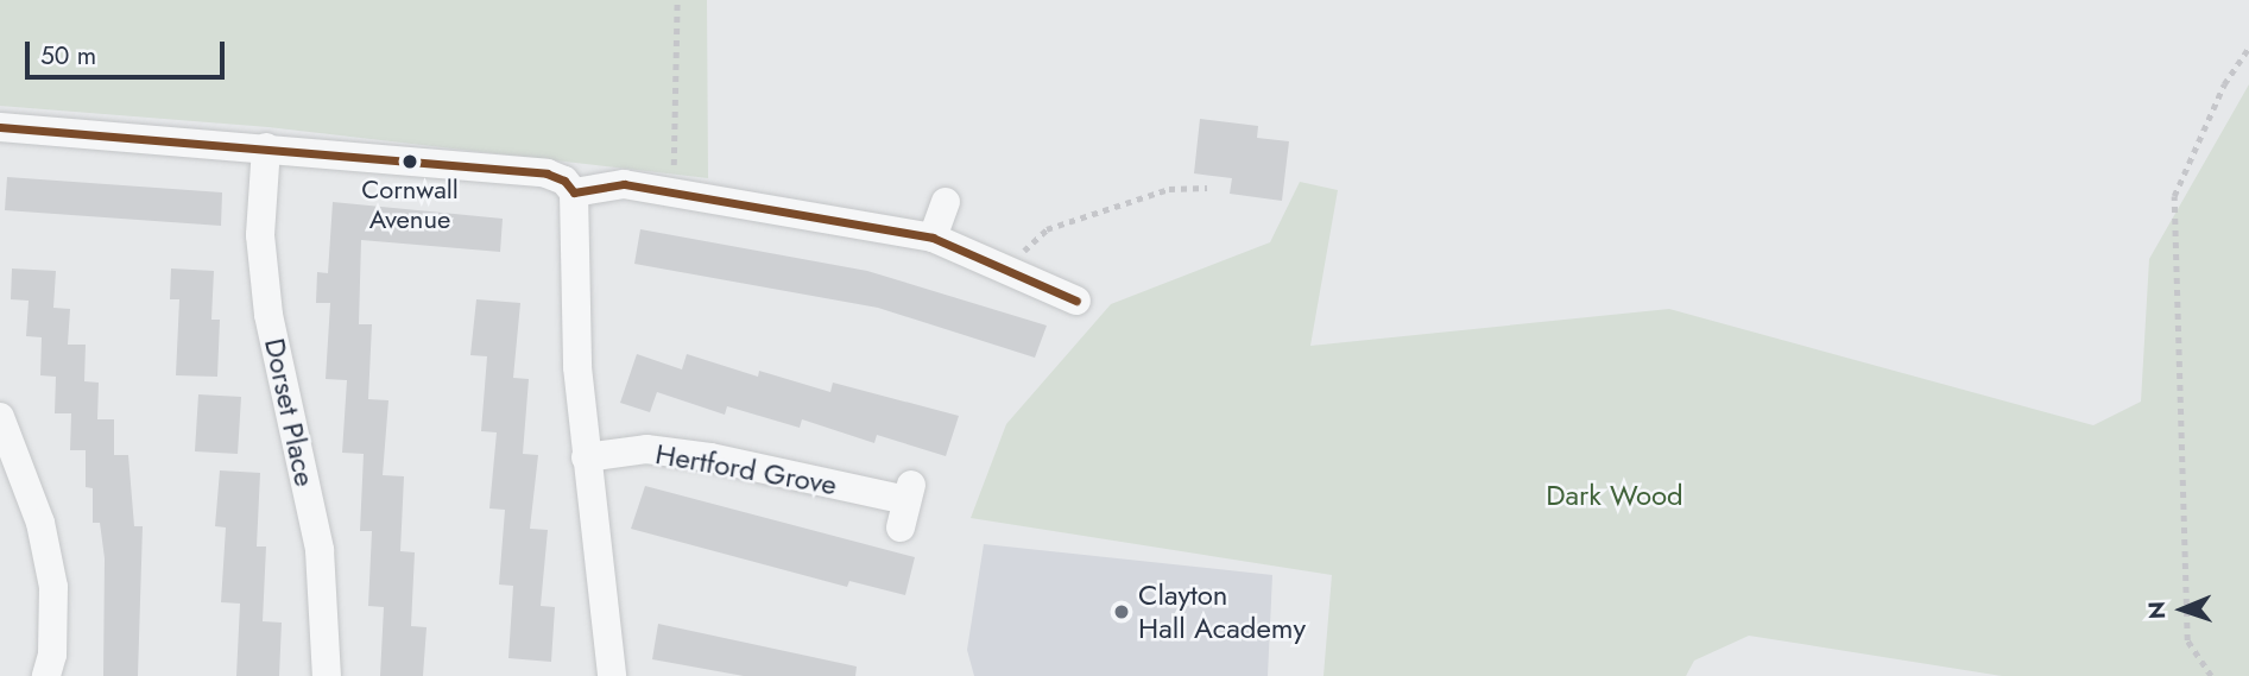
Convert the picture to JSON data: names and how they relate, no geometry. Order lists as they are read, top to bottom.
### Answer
{
  "streets": {
    "street": ["Dorset Place", "Hertford Grove"]
  },
  "parks": ["Dark Wood"],
  "places": ["Cornwall Avenue", "Clayton Hall Academy"],
  "scale_bar": "50 m",
  "north": "left"
}
